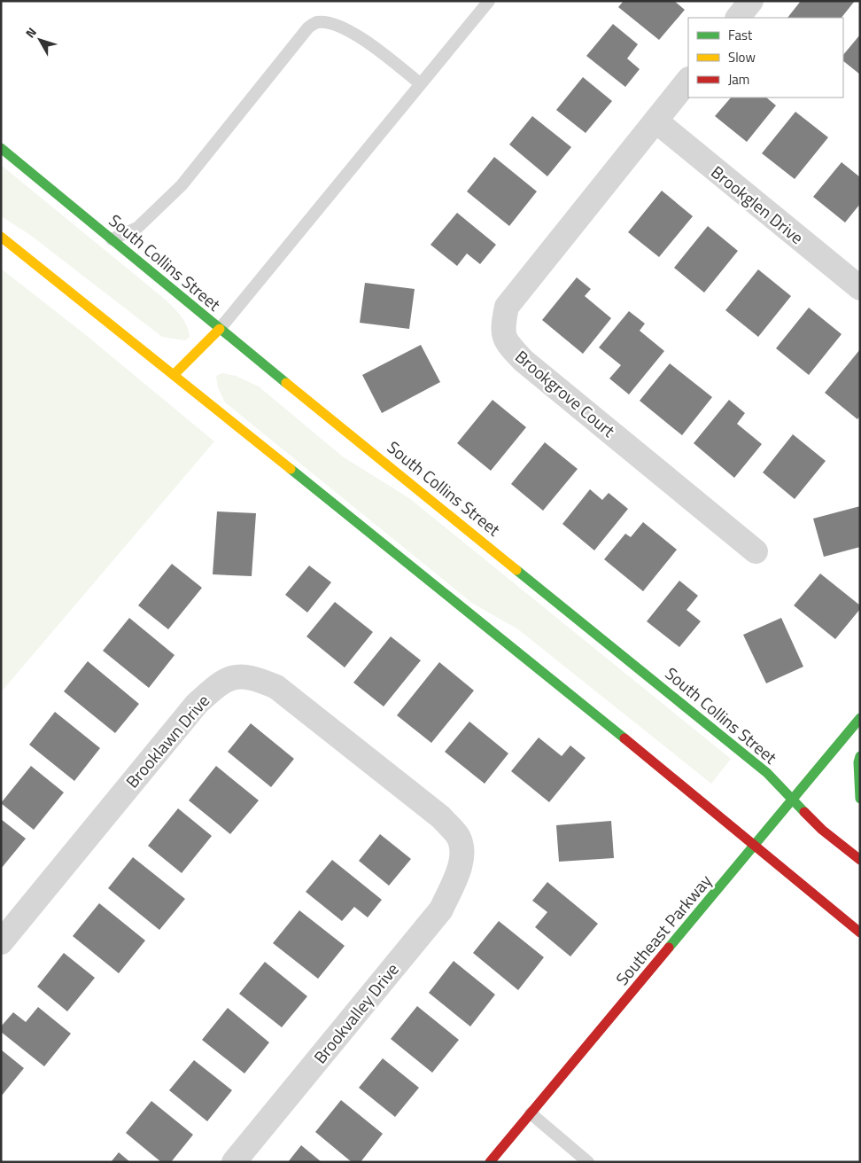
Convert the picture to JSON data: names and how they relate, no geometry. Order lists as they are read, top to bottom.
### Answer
{
  "streets": {
    "main road": ["South Collins Street", "Southeast Parkway"],
    "street": [
      "Brookglen Drive",
      "Brookgrove Court",
      "Brooklawn Drive",
      "Brookvalley Drive"
    ]
  },
  "crossings": [
    ["Brookglen Drive", "Brookgrove Court"],
    ["South Collins Street", "Southeast Parkway"],
    ["Brooklawn Drive", "Brookvalley Drive"]
  ],
  "legend": ["Fast", "Slow", "Jam"],
  "north": "top left"
}
